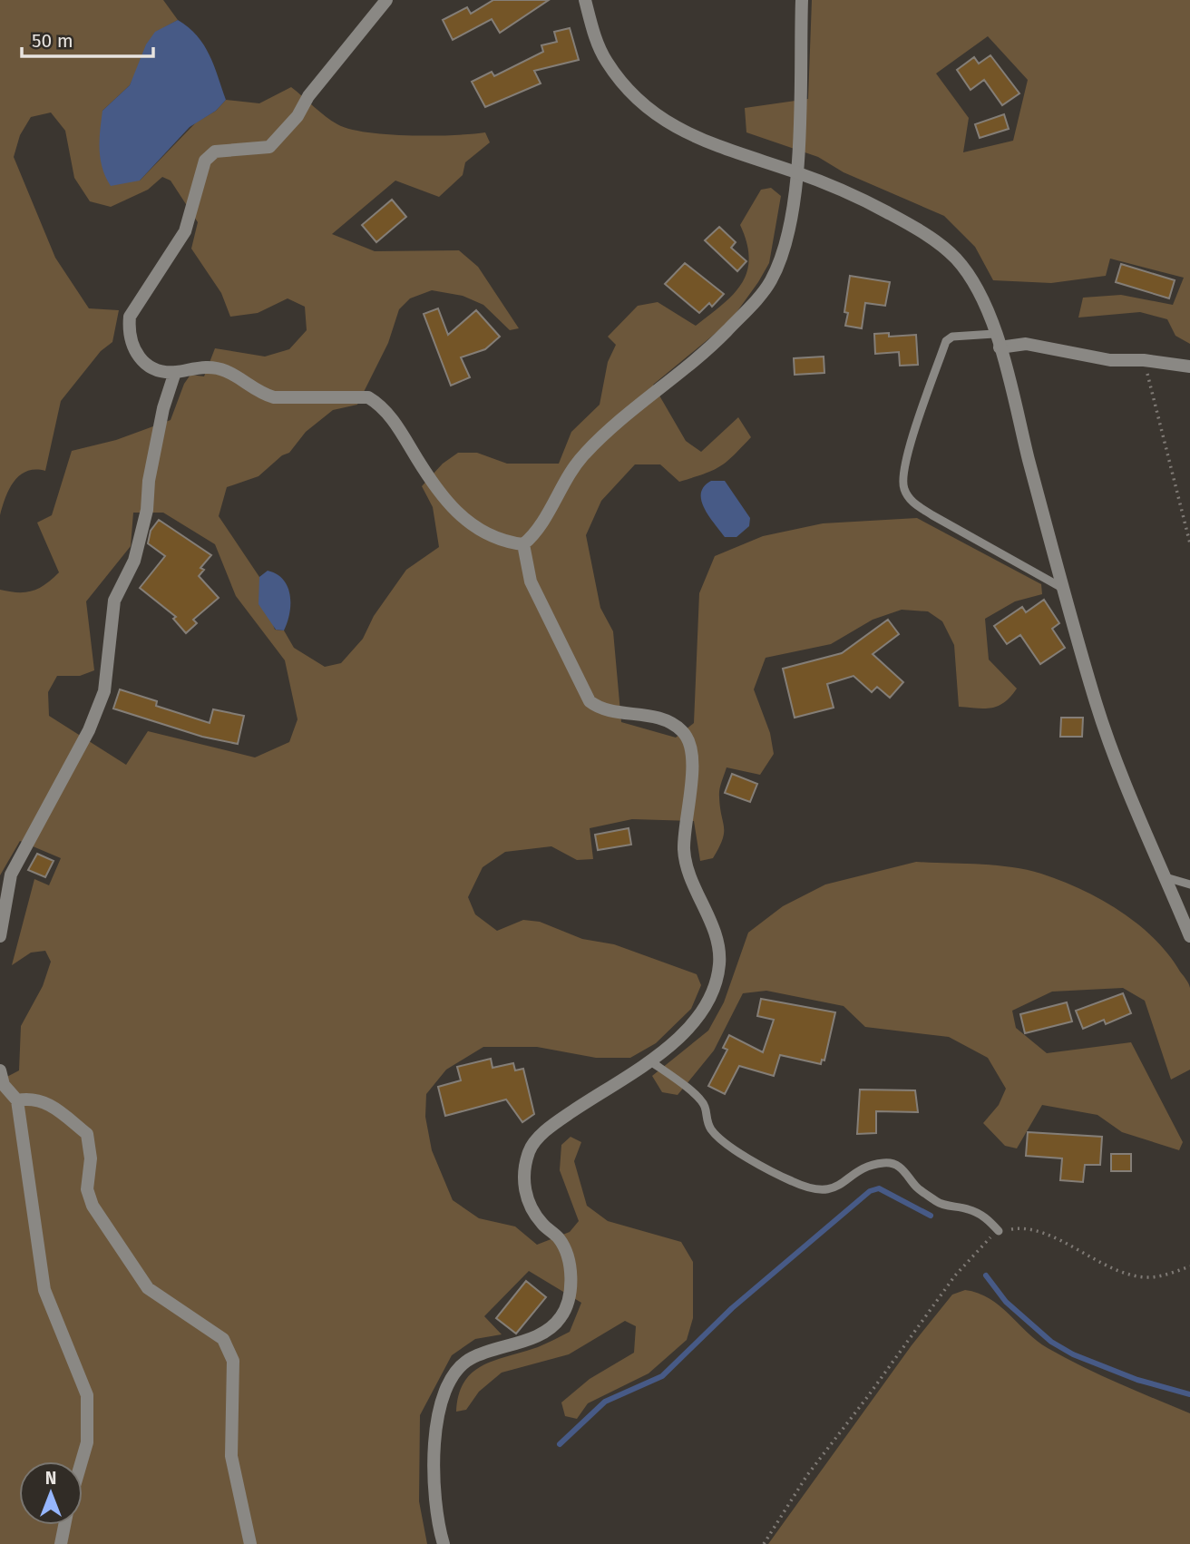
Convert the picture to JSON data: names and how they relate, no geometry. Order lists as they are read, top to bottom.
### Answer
{
  "scale_bar": "50 m",
  "north": "top"
}
